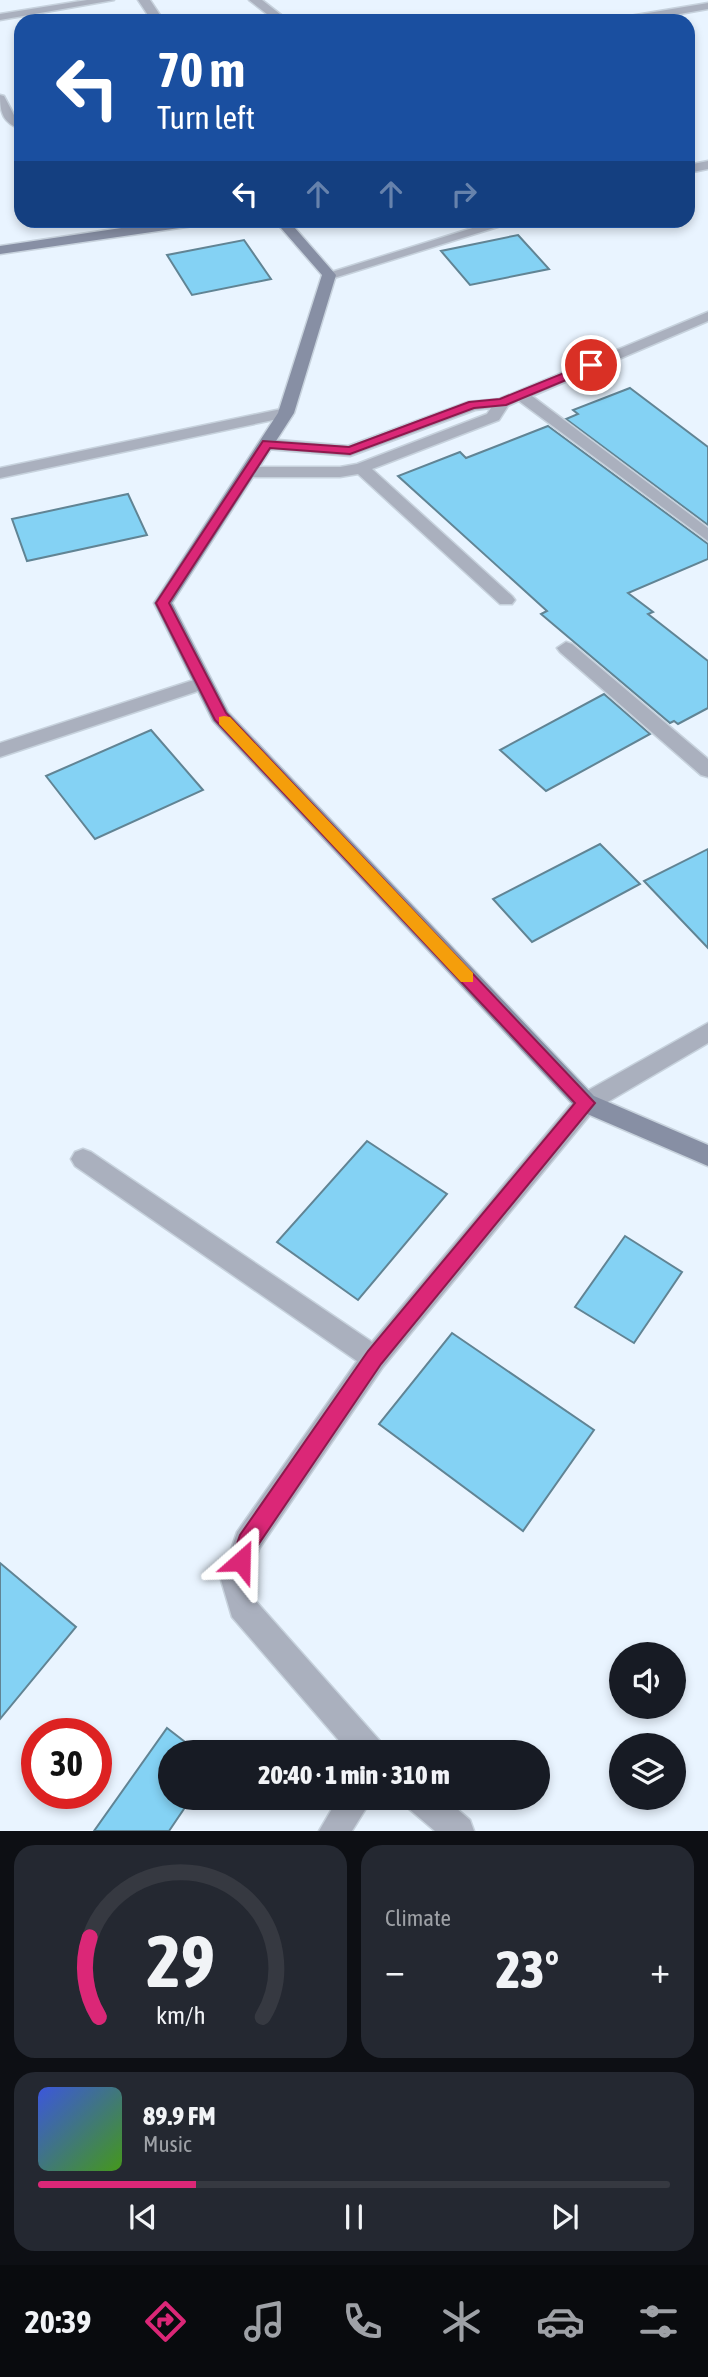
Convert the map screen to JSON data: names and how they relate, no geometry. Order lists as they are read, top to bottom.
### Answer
{
  "page": {
    "turn": ["70 m", "Turn left"],
    "limit": "30",
    "trip": "20:40 · 1 min · 310 m",
    "tile": "Climate",
    "heat": ["−", "23°", "+"],
    "song": ["89.9 FM", "Music"],
    "tabs": "20:39",
    "gauge": ["29", "km/h"]
  }
}
